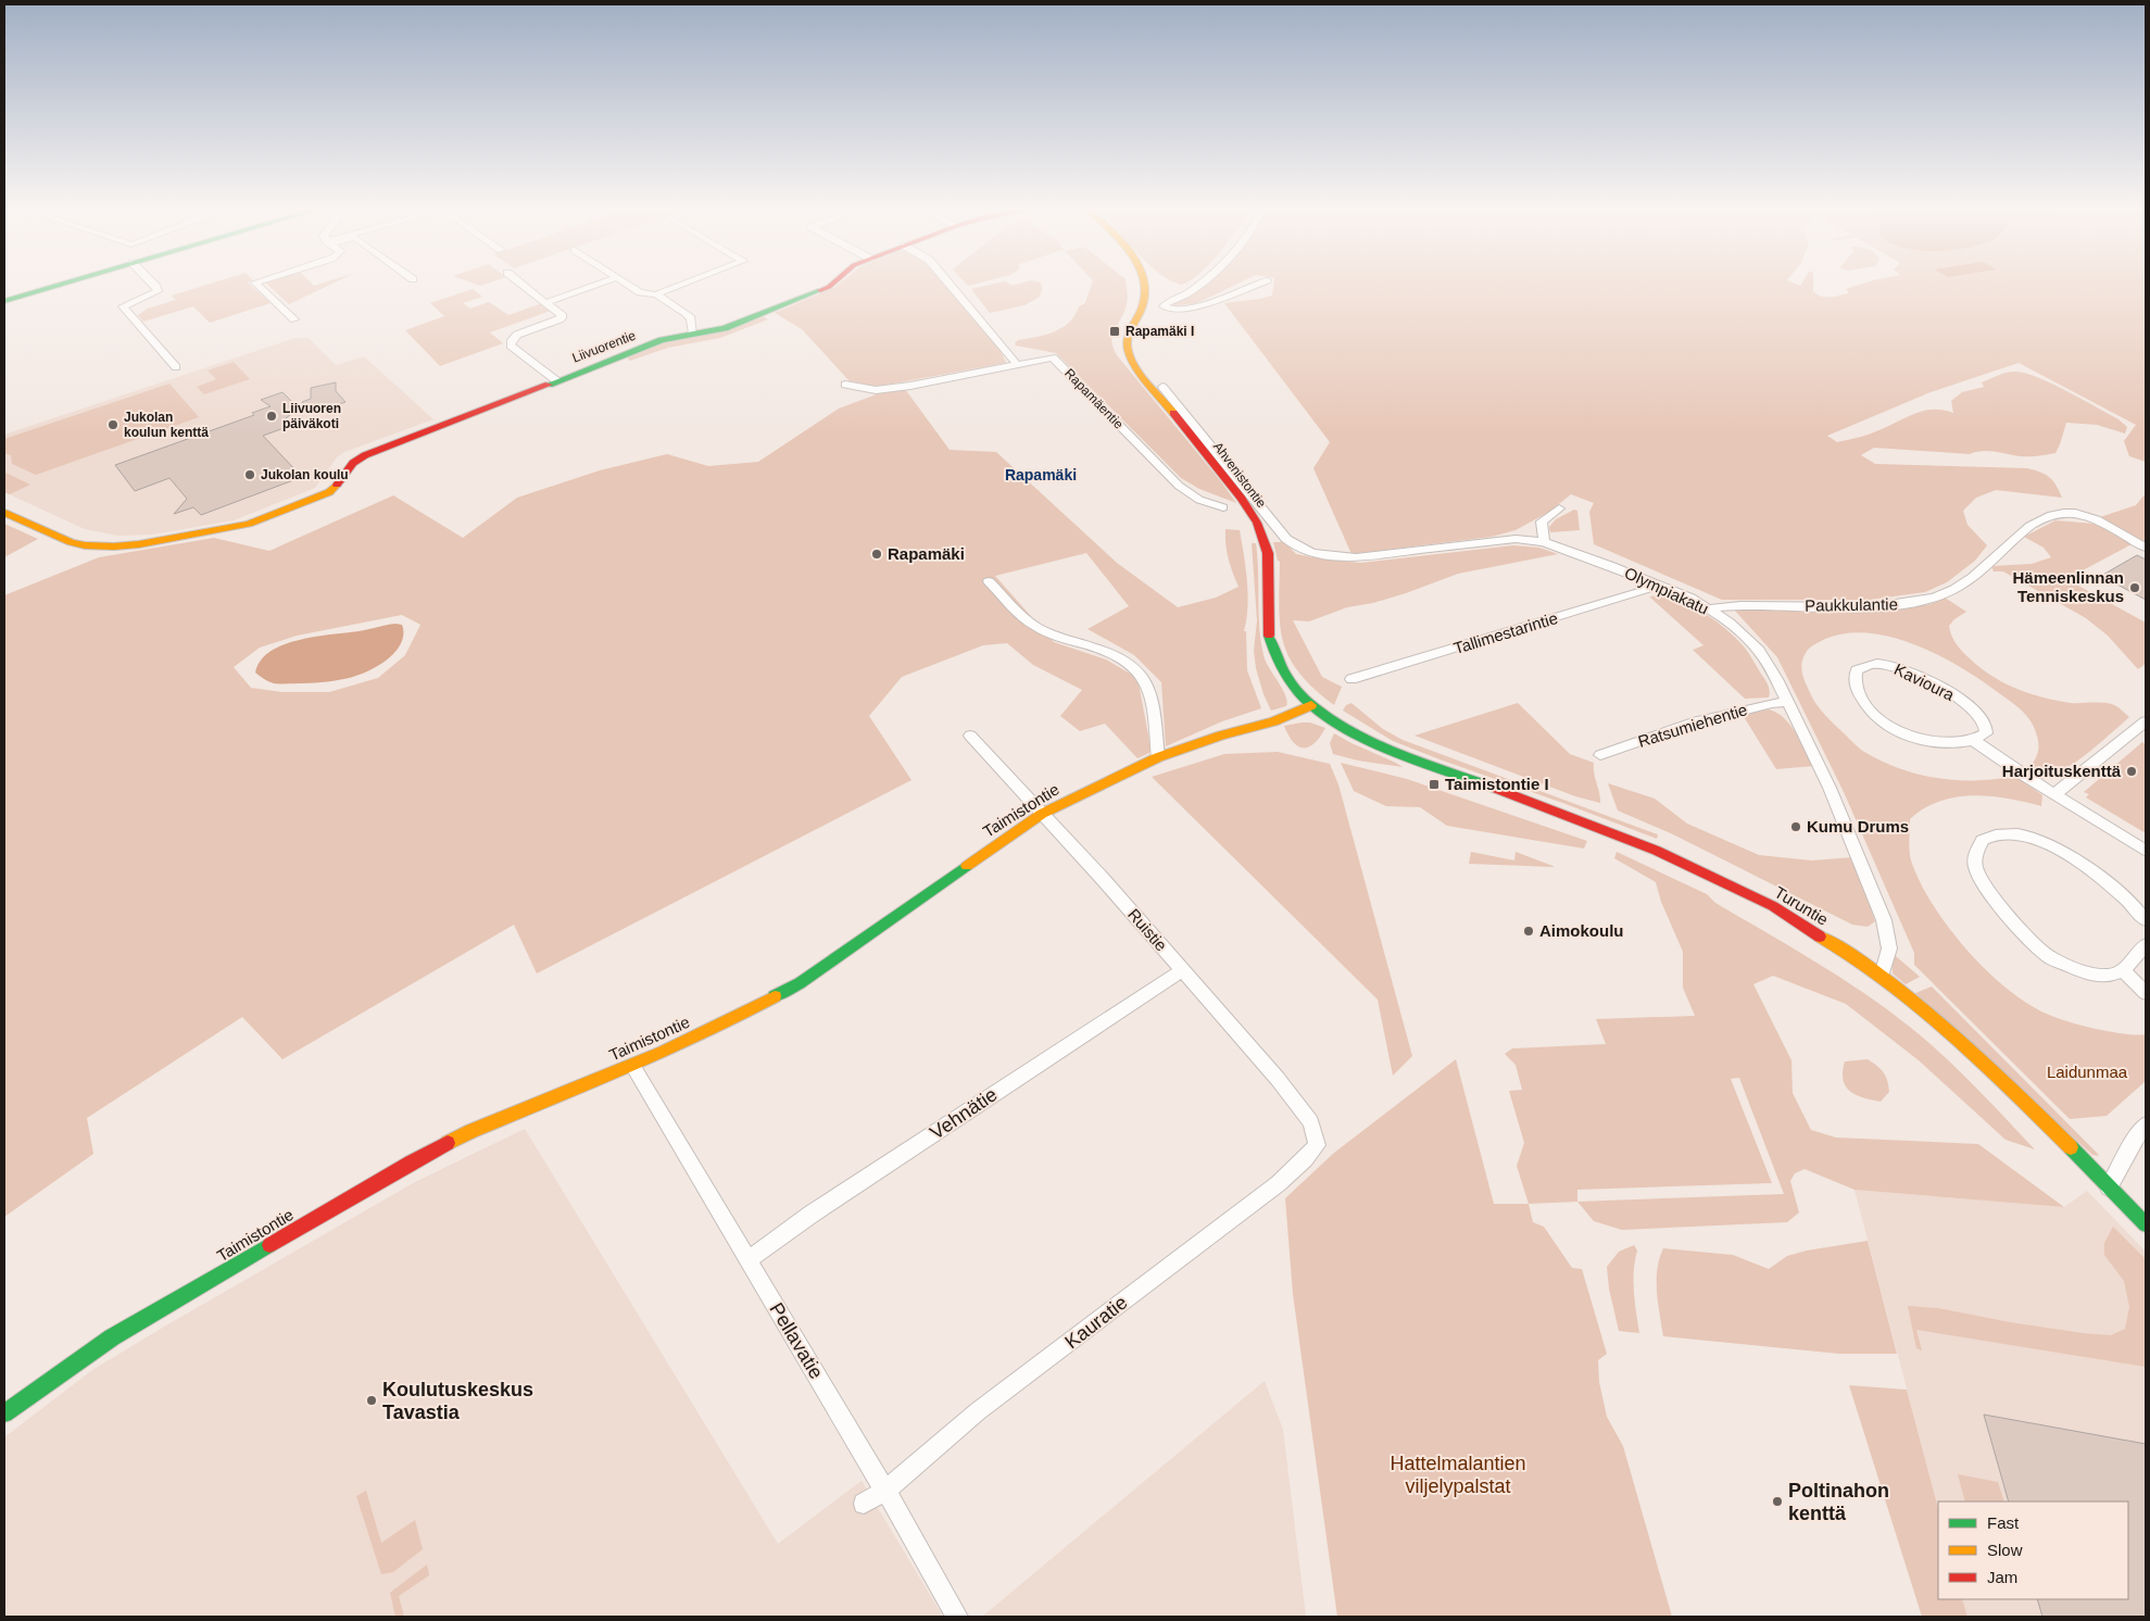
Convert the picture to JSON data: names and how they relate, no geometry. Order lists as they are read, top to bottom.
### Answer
{
  "streets": {
    "street": [
      "Liivuorentie",
      "Rapamäentie",
      "Ahvenistontie",
      "Olympiakatu",
      "Paukkulantie",
      "Tallimestarintie",
      "Kavioura",
      "Ratsumiehentie",
      "Taimistontie",
      "Turuntie",
      "Ruistie",
      "Vehnätie",
      "Kauratie",
      "Pellavatie"
    ]
  },
  "crossings": [
    ["Ahvenistontie", "Taimistontie"],
    ["Ahvenistontie", "Turuntie"],
    ["Olympiakatu", "Paukkulantie"],
    ["Olympiakatu", "Tallimestarintie"],
    ["Olympiakatu", "Ratsumiehentie"],
    ["Olympiakatu", "Turuntie"],
    ["Taimistontie", "Ruistie"],
    ["Taimistontie", "Pellavatie"],
    ["Ruistie", "Vehnätie"],
    ["Ruistie", "Kauratie"],
    ["Vehnätie", "Pellavatie"],
    ["Kauratie", "Pellavatie"]
  ],
  "districts": ["Rapamäki"],
  "parks": ["Laidunmaa", "Hattelmalantien viljelypalstat"],
  "places": {
    "transit": ["Rapamäki I", "Taimistontie I"],
    "other": [
      "Liivuoren päiväkoti",
      "Jukolan koulun kenttä",
      "Jukolan koulu",
      "Rapamäki",
      "Hämeenlinnan Tenniskeskus",
      "Harjoituskenttä",
      "Kumu Drums",
      "Aimokoulu",
      "Koulutuskeskus Tavastia",
      "Poltinahon kenttä"
    ]
  },
  "legend": ["Fast", "Slow", "Jam"]
}
